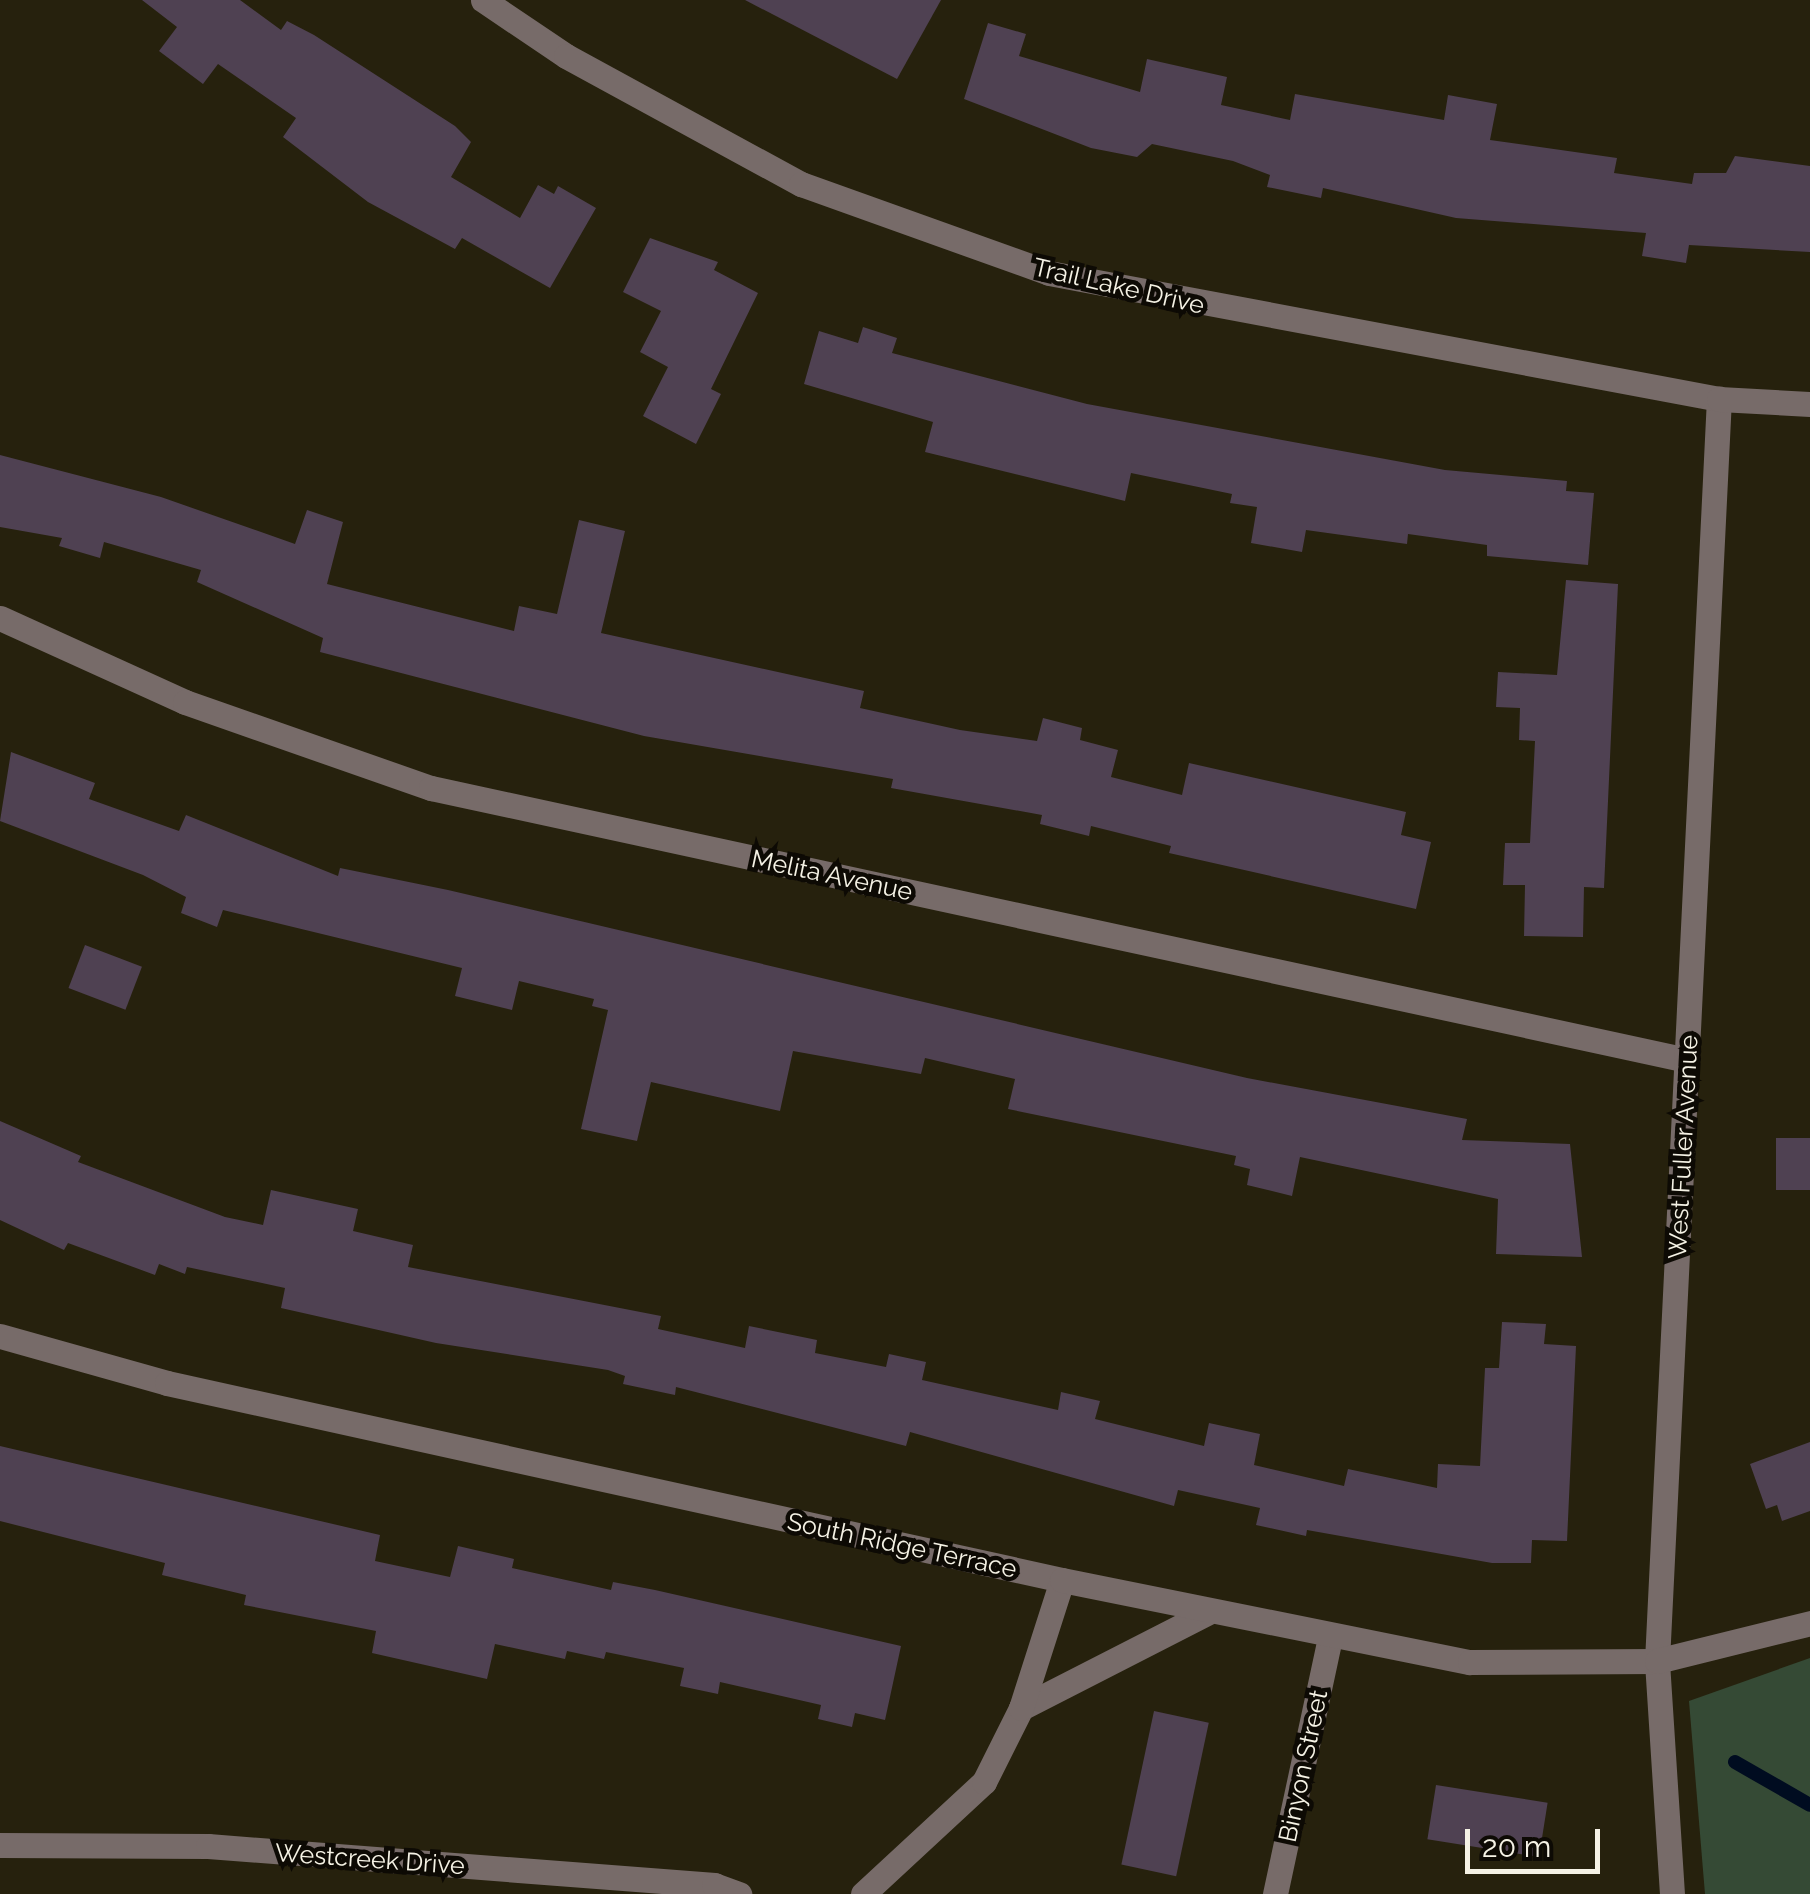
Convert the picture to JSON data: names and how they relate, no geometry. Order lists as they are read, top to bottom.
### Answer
{
  "streets": {
    "street": [
      "Trail Lake Drive",
      "Melita Avenue",
      "West Fuller Avenue",
      "South Ridge Terrace",
      "Binyon Street",
      "Westcreek Drive"
    ]
  },
  "crossings": [
    ["Trail Lake Drive", "West Fuller Avenue"],
    ["Melita Avenue", "West Fuller Avenue"],
    ["West Fuller Avenue", "South Ridge Terrace"],
    ["South Ridge Terrace", "Binyon Street"]
  ],
  "scale_bar": "20 m"
}
